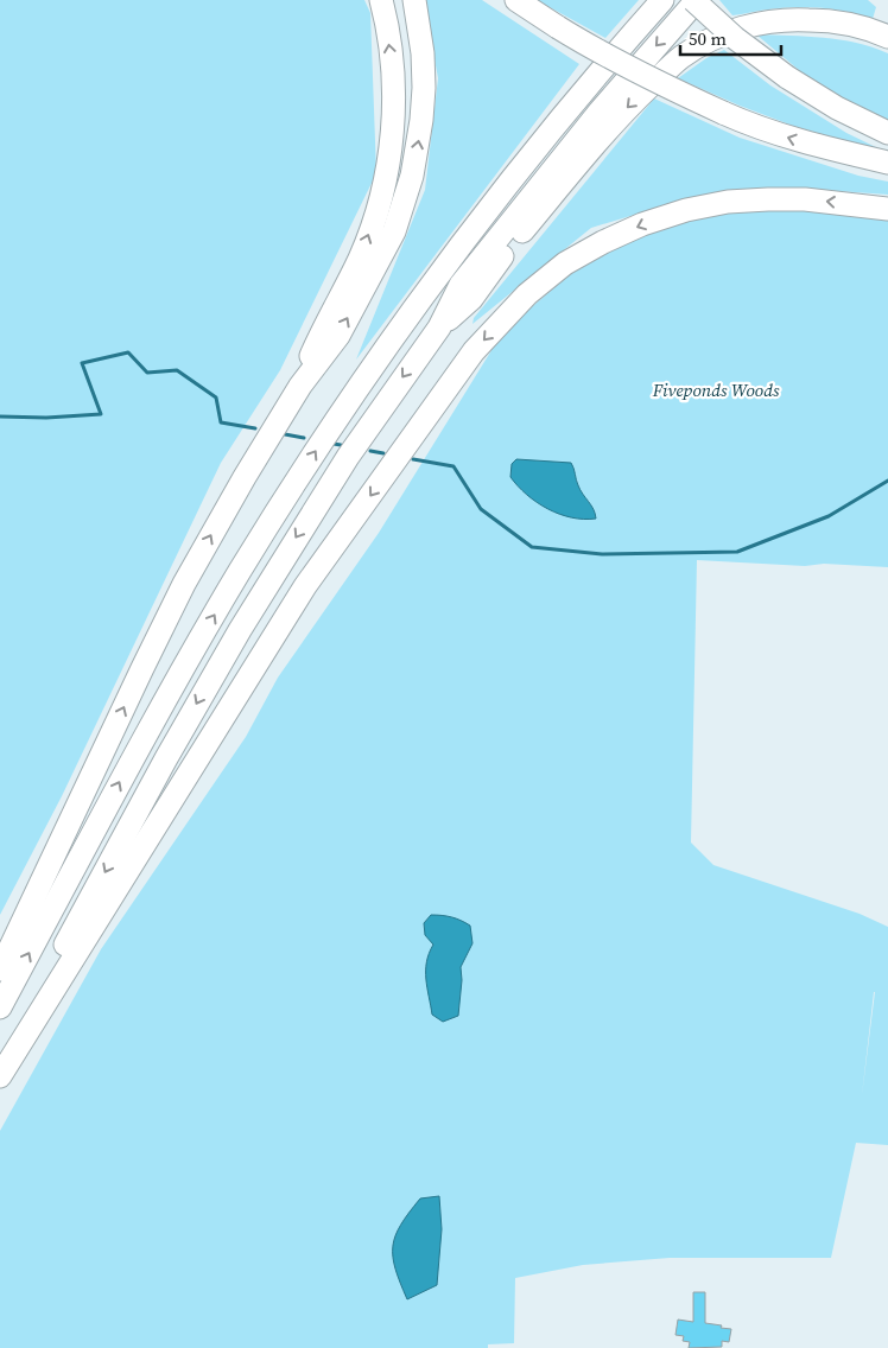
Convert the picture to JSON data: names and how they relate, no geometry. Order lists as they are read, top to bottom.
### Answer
{
  "parks": ["Fiveponds Woods"],
  "scale_bar": "50 m"
}
